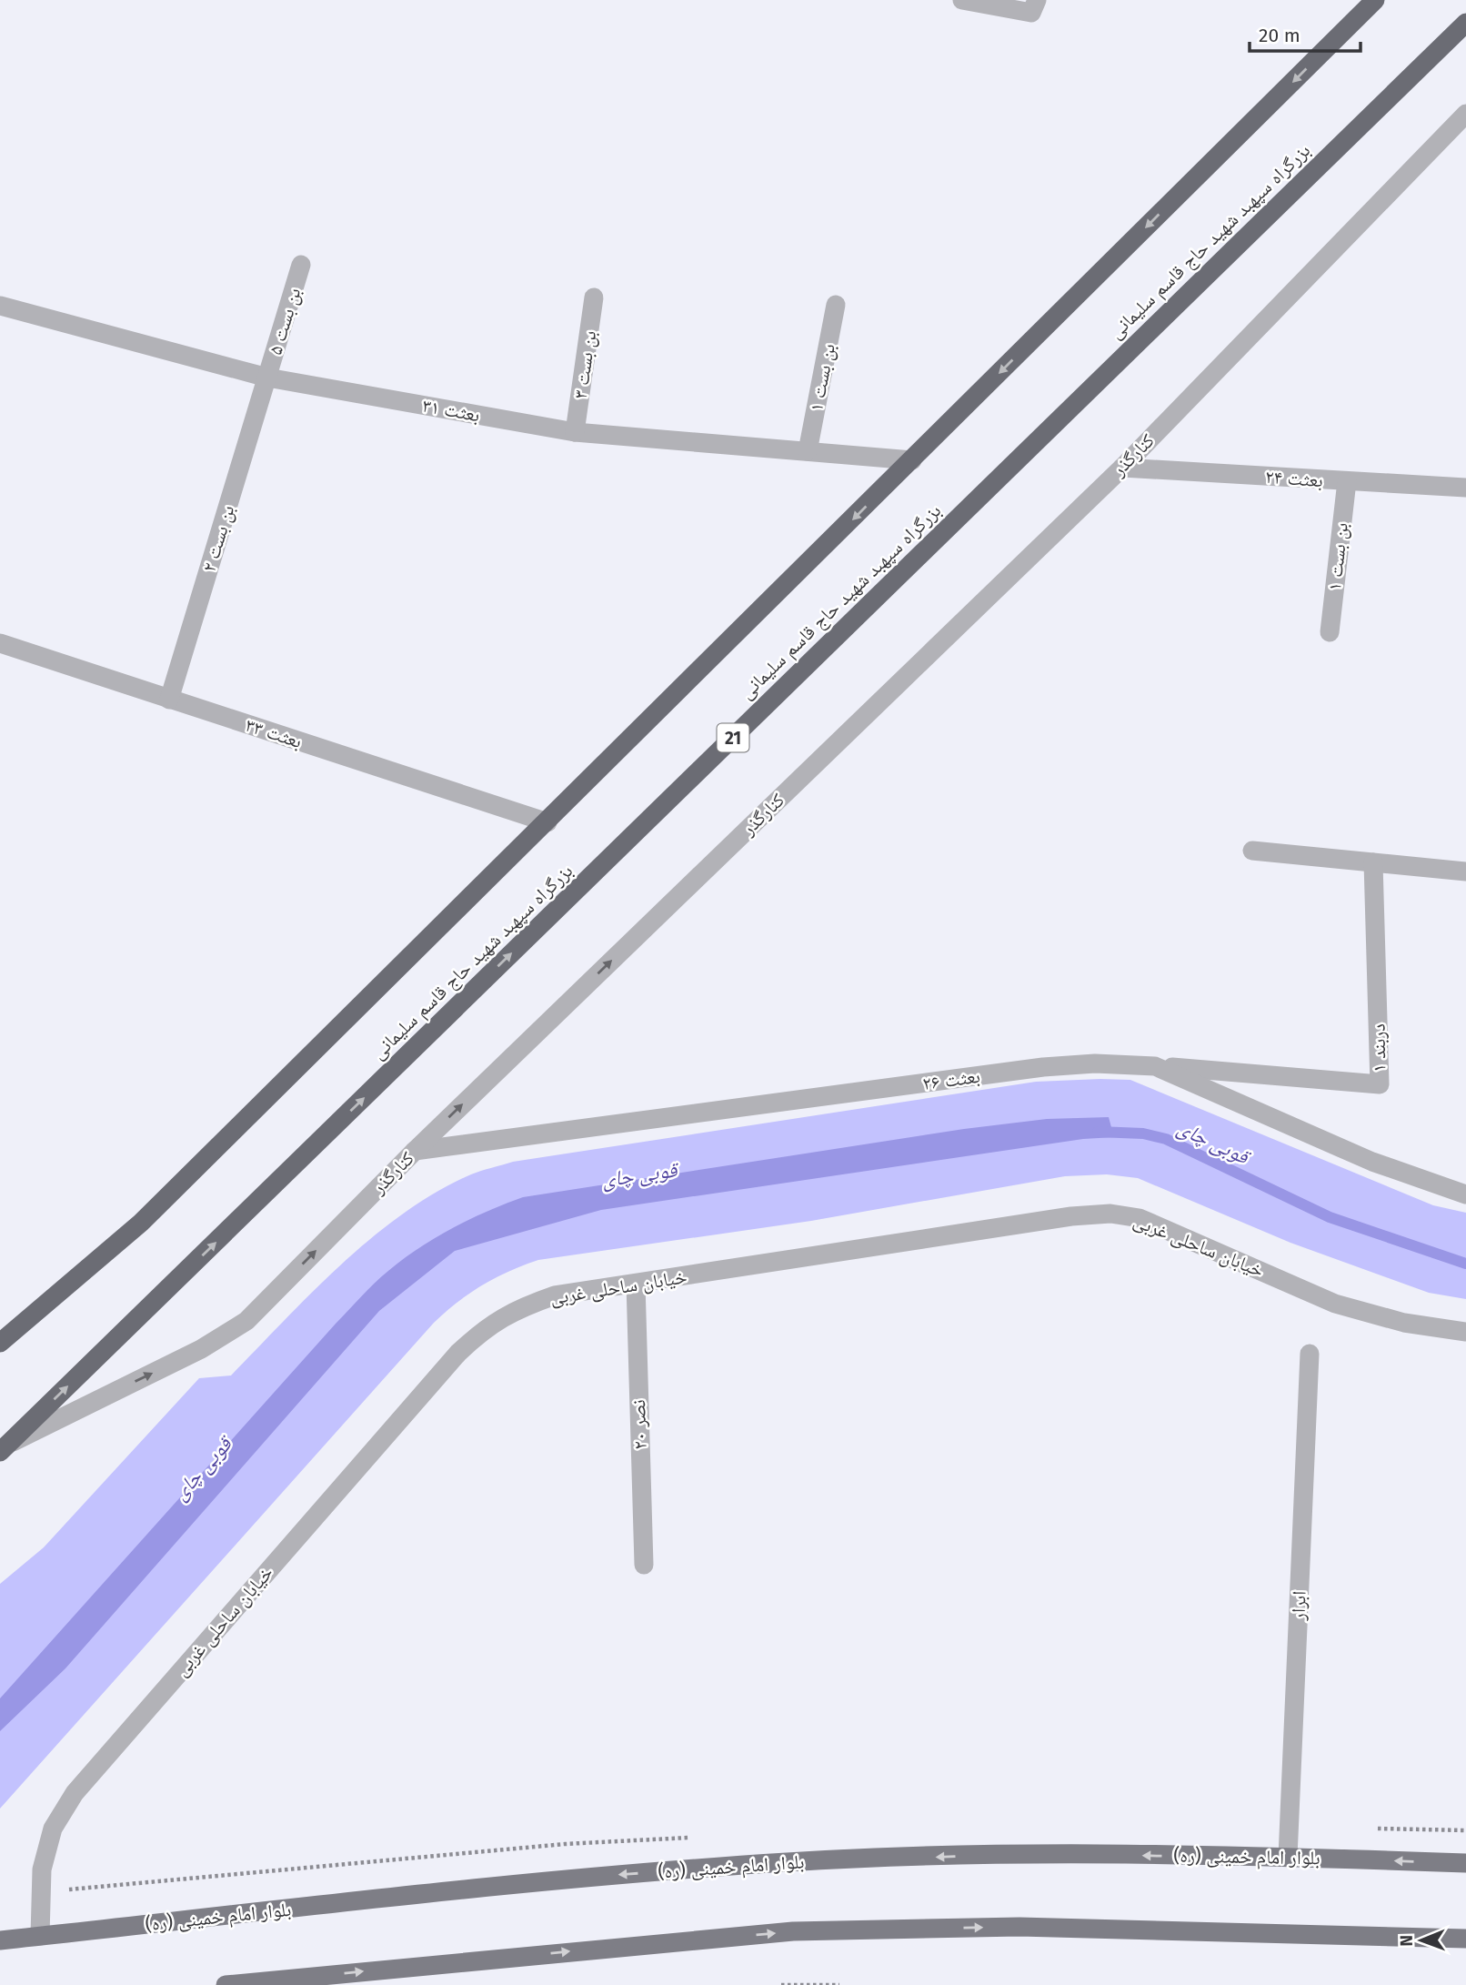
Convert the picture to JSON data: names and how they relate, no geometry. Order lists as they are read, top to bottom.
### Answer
{
  "streets": {
    "highway": ["بزرگراه سپهبد شهید حاج قاسم سلیمانی", "21"],
    "main road": ["بلوار امام خمینی (ره)"],
    "street": [
      "بن بست ۵",
      "بن بست ۳",
      "بن بست ۱",
      "بعثت ۳۱",
      "کنارگذر",
      "بعثت ۲۴",
      "بن بست ۲",
      "بعثت ۳۳",
      "دربند ۱",
      "بعثت ۲۶",
      "خیابان ساحلی غربی",
      "نصر ۲۰",
      "ابرار"
    ]
  },
  "crossings": [
    ["بزرگراه سپهبد شهید حاج قاسم سلیمانی", "کنارگذر"],
    ["بن بست ۵", "بعثت ۳۱"],
    ["بن بست ۵", "بن بست ۲"],
    ["بن بست ۳", "بعثت ۳۱"],
    ["بن بست ۱", "بعثت ۳۱"],
    ["بن بست ۱", "بعثت ۲۴"],
    ["بعثت ۳۱", "بن بست ۲"],
    ["کنارگذر", "بعثت ۲۴"],
    ["کنارگذر", "بعثت ۲۶"],
    ["بن بست ۲", "بعثت ۳۳"],
    ["دربند ۱", "بعثت ۲۶"],
    ["خیابان ساحلی غربی", "نصر ۲۰"],
    ["خیابان ساحلی غربی", "بلوار امام خمینی (ره)"],
    ["ابرار", "بلوار امام خمینی (ره)"]
  ],
  "one_way": ["کنارگذر"],
  "water": ["قوبی چای"],
  "scale_bar": "20 m",
  "north": "left"
}
